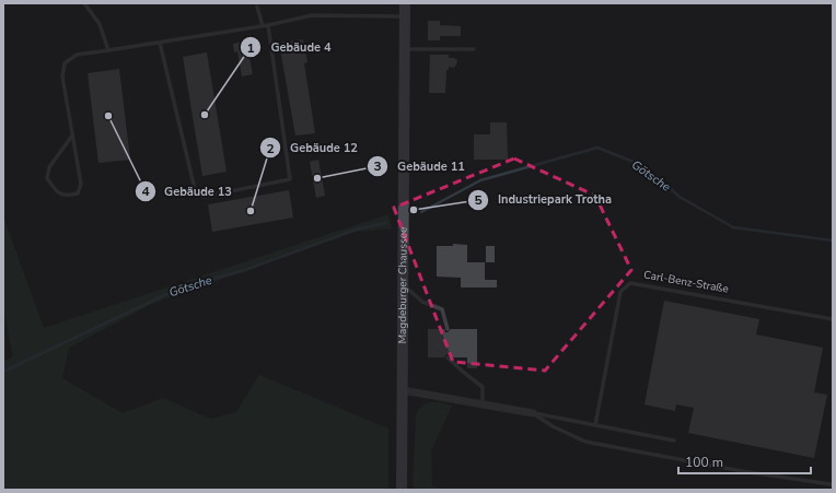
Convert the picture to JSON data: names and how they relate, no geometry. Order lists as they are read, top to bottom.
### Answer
{
  "streets": {
    "main road": ["Magdeburger Chaussee"],
    "lane": ["Carl-Benz-Straße"]
  },
  "water": ["Götsche"],
  "places": [
    "Gebäude 4",
    "Gebäude 13",
    "Gebäude 11",
    "Industriepark Trotha",
    "Gebäude 12"
  ],
  "scale_bar": "100 m"
}
